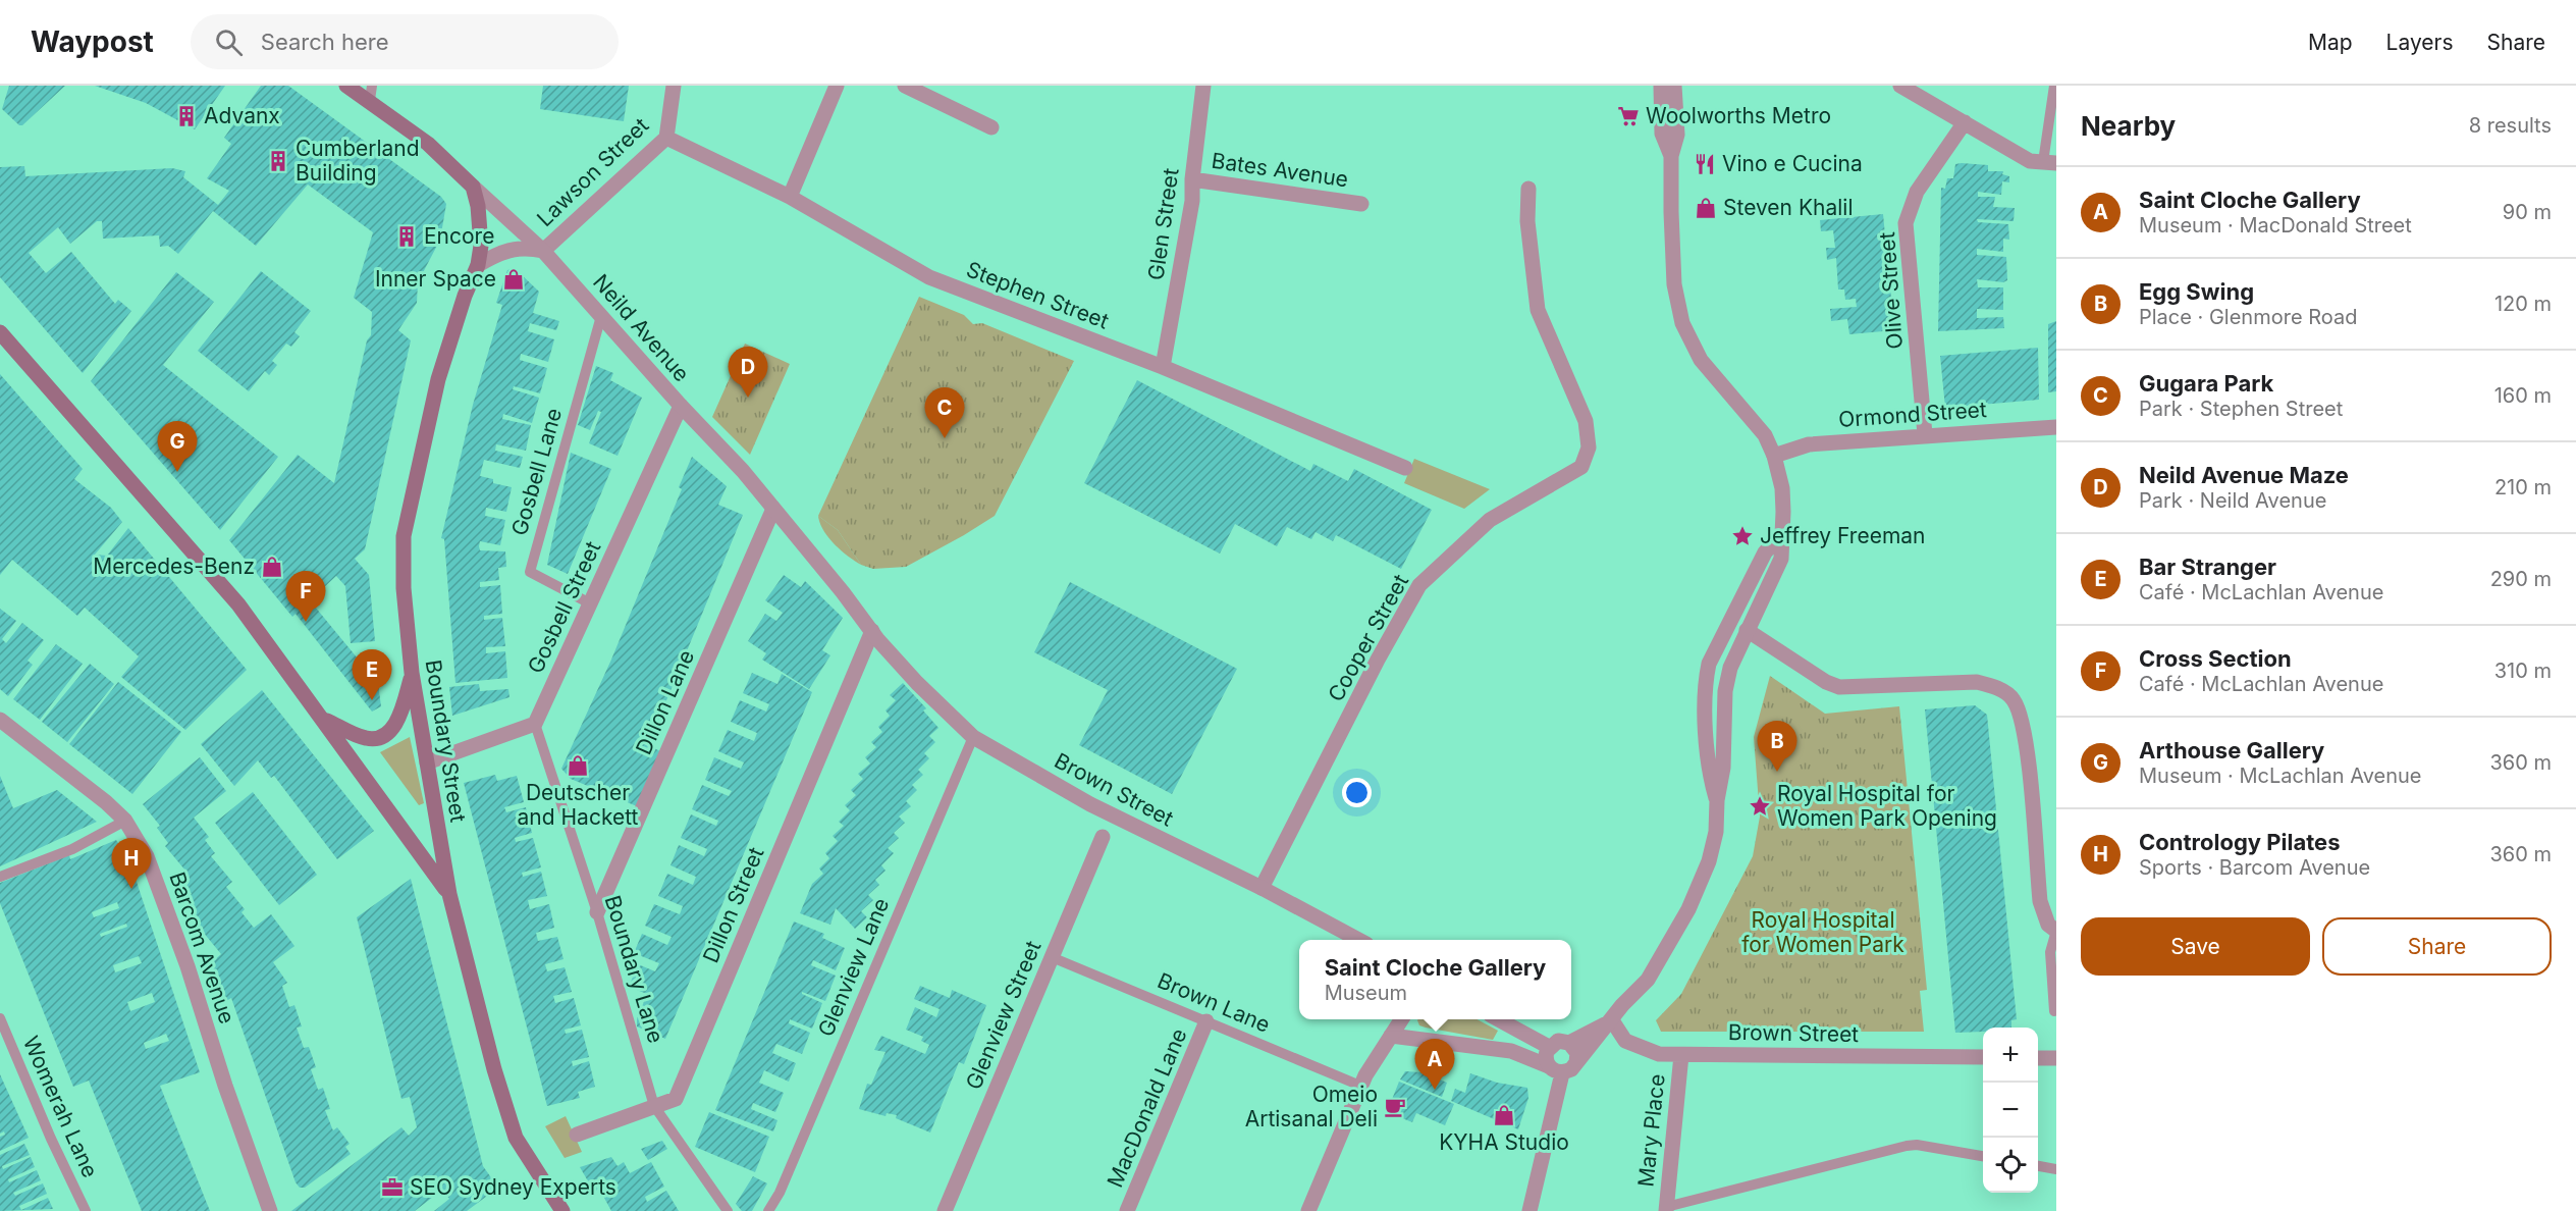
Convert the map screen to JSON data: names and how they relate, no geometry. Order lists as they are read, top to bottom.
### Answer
{
  "streets": {
    "main road": ["Neild Avenue", "Boundary Street"],
    "street": [
      "Bates Avenue",
      "Lawson Street",
      "Glen Street",
      "Olive Street",
      "Stephen Street",
      "Ormond Street",
      "Gosbell Street",
      "Cooper Street",
      "Dillon Lane",
      "Brown Street",
      "Dillon Street",
      "Barcom Avenue",
      "Glenview Street",
      "MacDonald Lane",
      "Mary Place"
    ],
    "lane": [
      "Gosbell Lane",
      "Glenview Lane",
      "Boundary Lane",
      "Brown Lane",
      "Womerah Lane"
    ]
  },
  "crossings": [
    ["Bates Avenue", "Glen Street"],
    ["Lawson Street", "Stephen Street"],
    ["Lawson Street", "Neild Avenue"],
    ["Glen Street", "Stephen Street"],
    ["Olive Street", "Ormond Street"],
    ["Neild Avenue", "Gosbell Lane"],
    ["Neild Avenue", "Gosbell Street"],
    ["Neild Avenue", "Dillon Lane"],
    ["Neild Avenue", "Boundary Street"],
    ["Neild Avenue", "Brown Street"],
    ["Neild Avenue", "Dillon Street"],
    ["Gosbell Lane", "Gosbell Street"],
    ["Gosbell Street", "Boundary Lane"],
    ["Cooper Street", "Brown Street"],
    ["Dillon Lane", "Boundary Lane"],
    ["Brown Street", "Dillon Street"],
    ["Brown Street", "Glenview Lane"],
    ["Brown Street", "Mary Place"],
    ["Dillon Street", "Boundary Lane"],
    ["Brown Lane", "Glenview Street"],
    ["Brown Lane", "MacDonald Lane"]
  ],
  "parks": ["Royal Hospital for Women Park"],
  "places": {
    "building": ["Advanx", "Cumberland Building", "Encore"],
    "supermarket": ["Woolworths Metro"],
    "restaurant": ["Vino e Cucina"],
    "shop": [
      "Steven Khalil",
      "Inner Space",
      "Mercedes-Benz",
      "Deutscher and Hackett",
      "KYHA Studio"
    ],
    "place": ["Jeffrey Freeman", "Royal Hospital for Women Park Opening"],
    "cafe": ["Omeio Artisanal Deli"],
    "office": ["SEO Sydney Experts"]
  },
  "page": {
    "header": "Waypost",
    "search": "Search here",
    "nav": ["Map", "Layers", "Share"],
    "heading": ["Nearby", "8 results"],
    "list": [
      {
        "mark": "A",
        "name": "Saint Cloche Gallery",
        "note": "Museum · MacDonald Street",
        "value": "90 m"
      },
      {
        "mark": "B",
        "name": "Egg Swing",
        "note": "Place · Glenmore Road",
        "value": "120 m"
      },
      {
        "mark": "C",
        "name": "Gugara Park",
        "note": "Park · Stephen Street",
        "value": "160 m"
      },
      {
        "mark": "D",
        "name": "Neild Avenue Maze",
        "note": "Park · Neild Avenue",
        "value": "210 m"
      },
      {
        "mark": "E",
        "name": "Bar Stranger",
        "note": "Café · McLachlan Avenue",
        "value": "290 m"
      },
      {
        "mark": "F",
        "name": "Cross Section",
        "note": "Café · McLachlan Avenue",
        "value": "310 m"
      },
      {
        "mark": "G",
        "name": "Arthouse Gallery",
        "note": "Museum · McLachlan Avenue",
        "value": "360 m"
      },
      {
        "mark": "H",
        "name": "Contrology Pilates",
        "note": "Sports · Barcom Avenue",
        "value": "360 m"
      }
    ],
    "pins": [
      "D",
      "C",
      "G",
      "F",
      "E",
      "B",
      "H",
      "A"
    ],
    "buttons": ["Save", "Share"],
    "popup": ["Saint Cloche Gallery", "Museum"],
    "map_buttons": ["+", "−"]
  }
}
